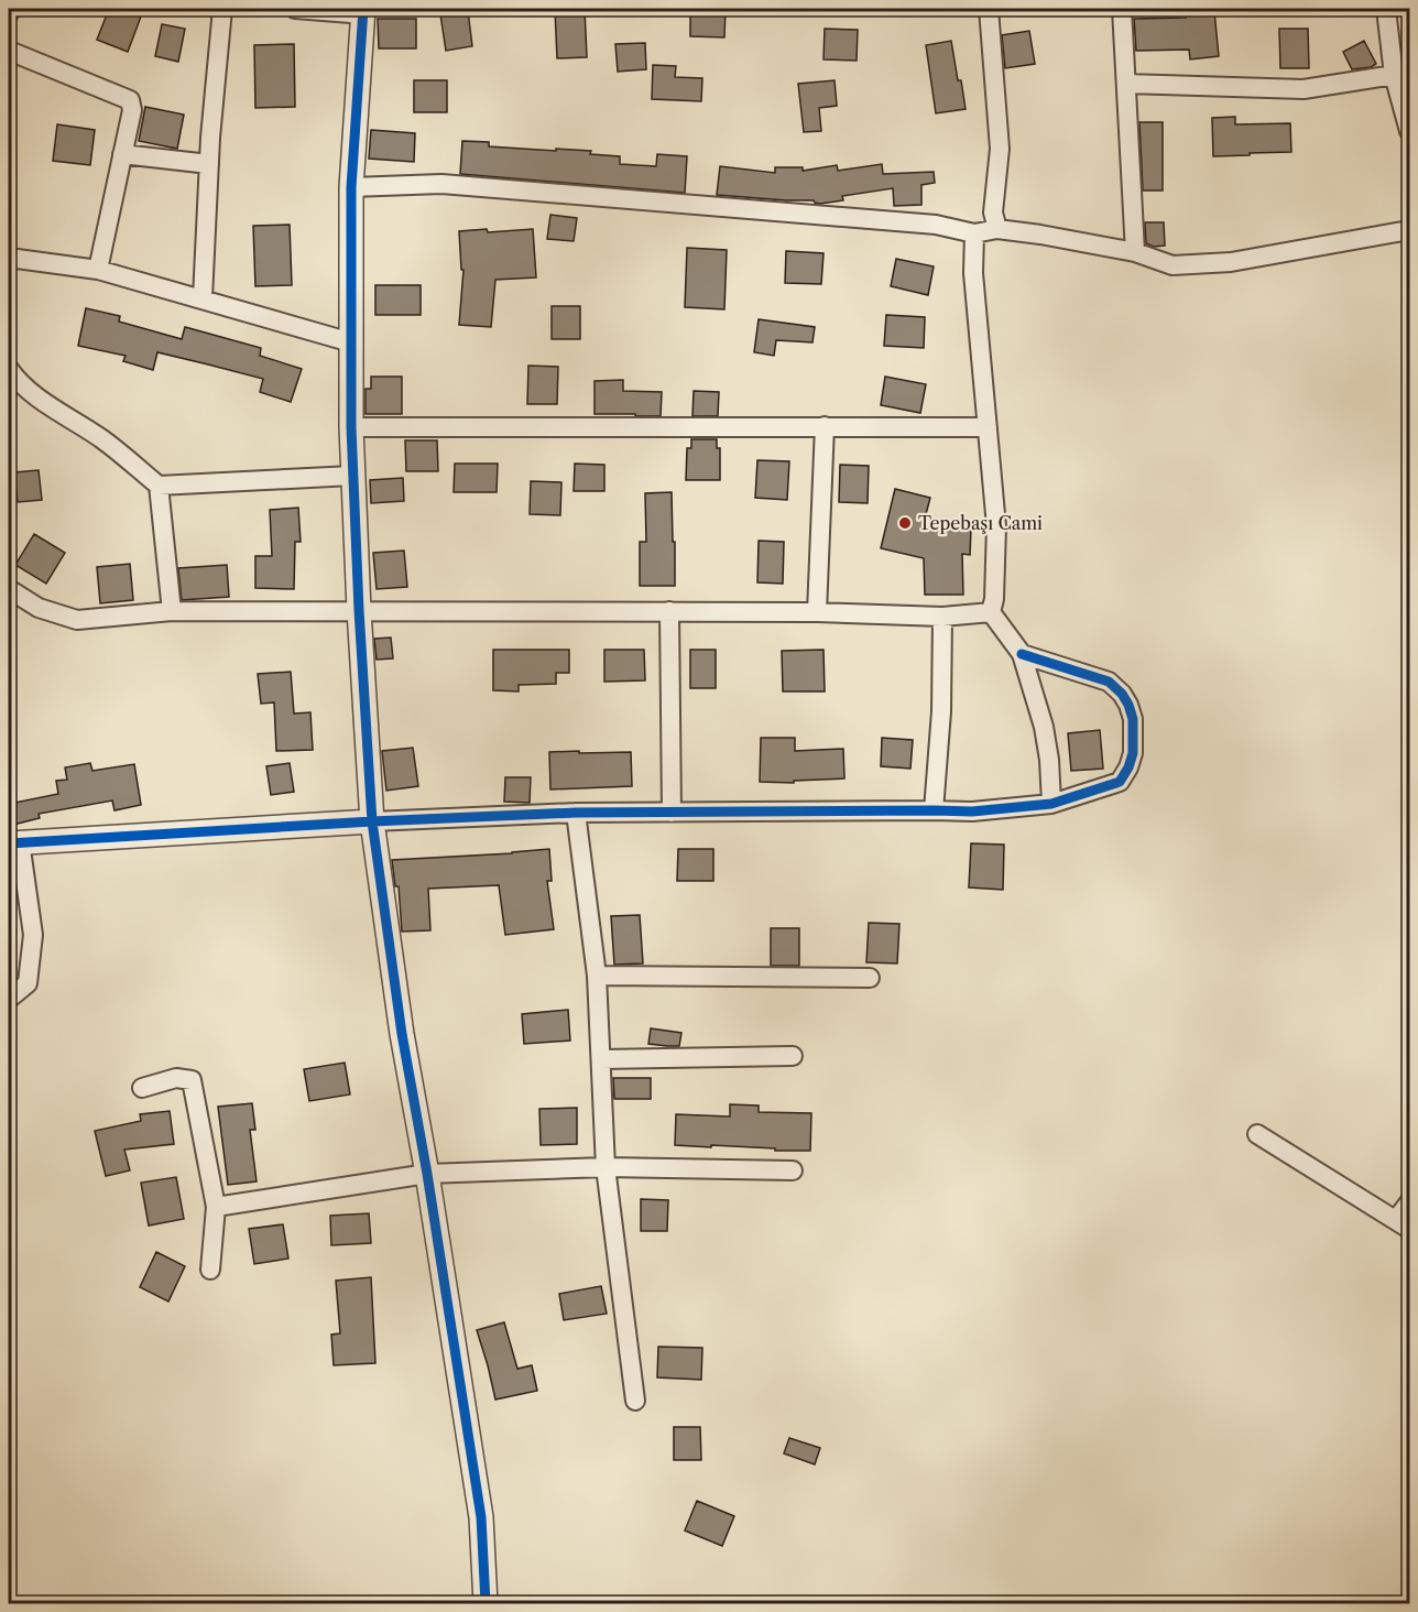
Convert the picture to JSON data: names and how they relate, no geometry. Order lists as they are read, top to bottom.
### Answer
{
  "places": ["Tepebaşı Cami"]
}
